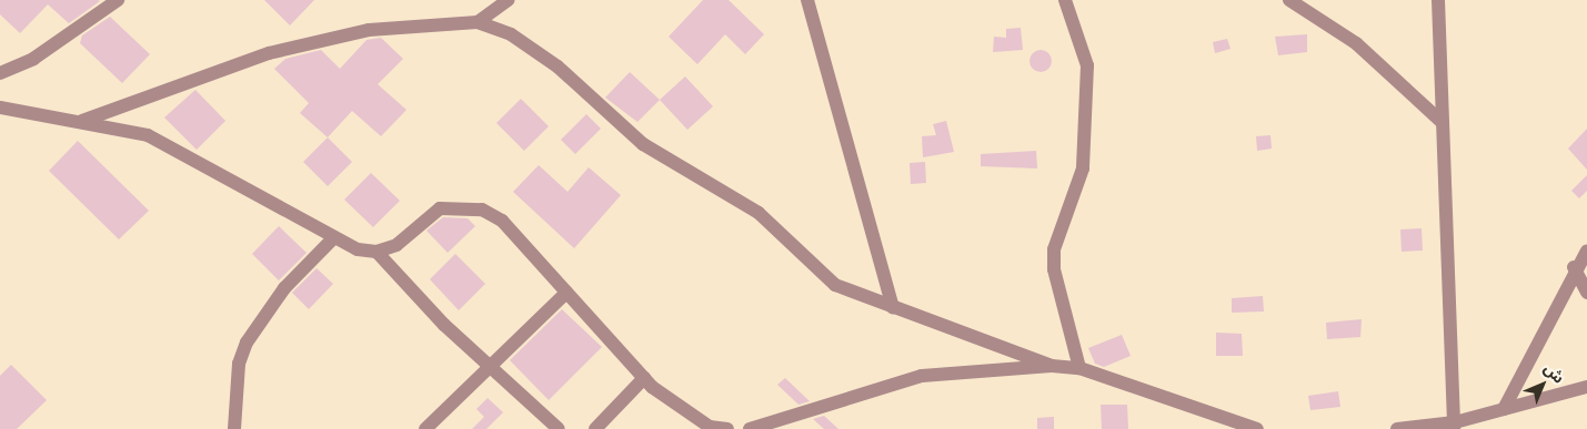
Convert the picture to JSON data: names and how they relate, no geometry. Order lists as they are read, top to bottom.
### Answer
{
  "north": "top right"
}
